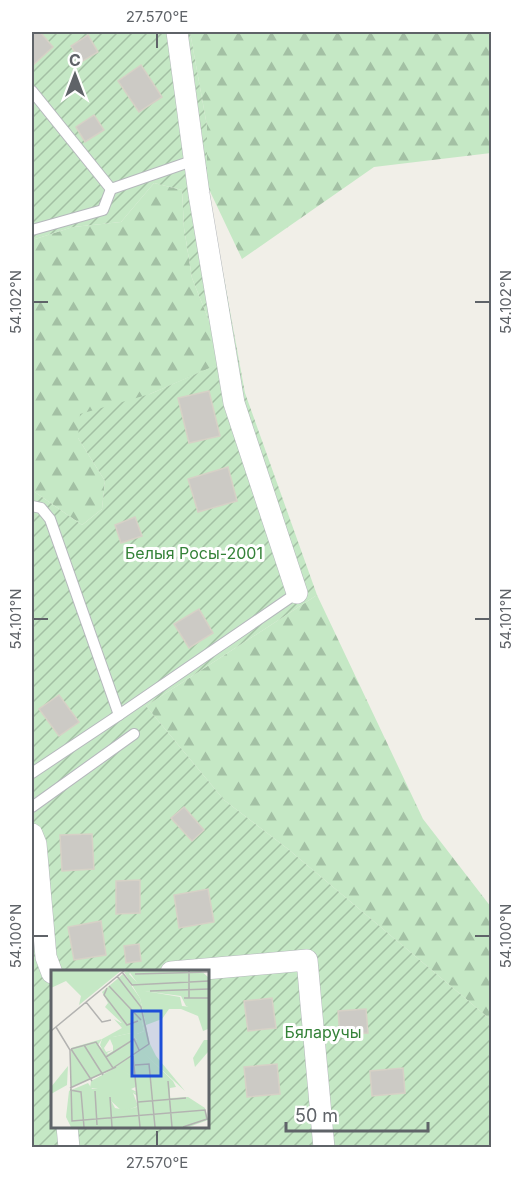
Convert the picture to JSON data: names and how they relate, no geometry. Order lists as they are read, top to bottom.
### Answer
{
  "parks": ["Белыя Росы-2001", "Бяларучы"],
  "scale_bar": "50 m",
  "north": "top",
  "coordinates": [
    "27.570°E",
    "54.102°N",
    "54.101°N",
    "54.100°N"
  ]
}
